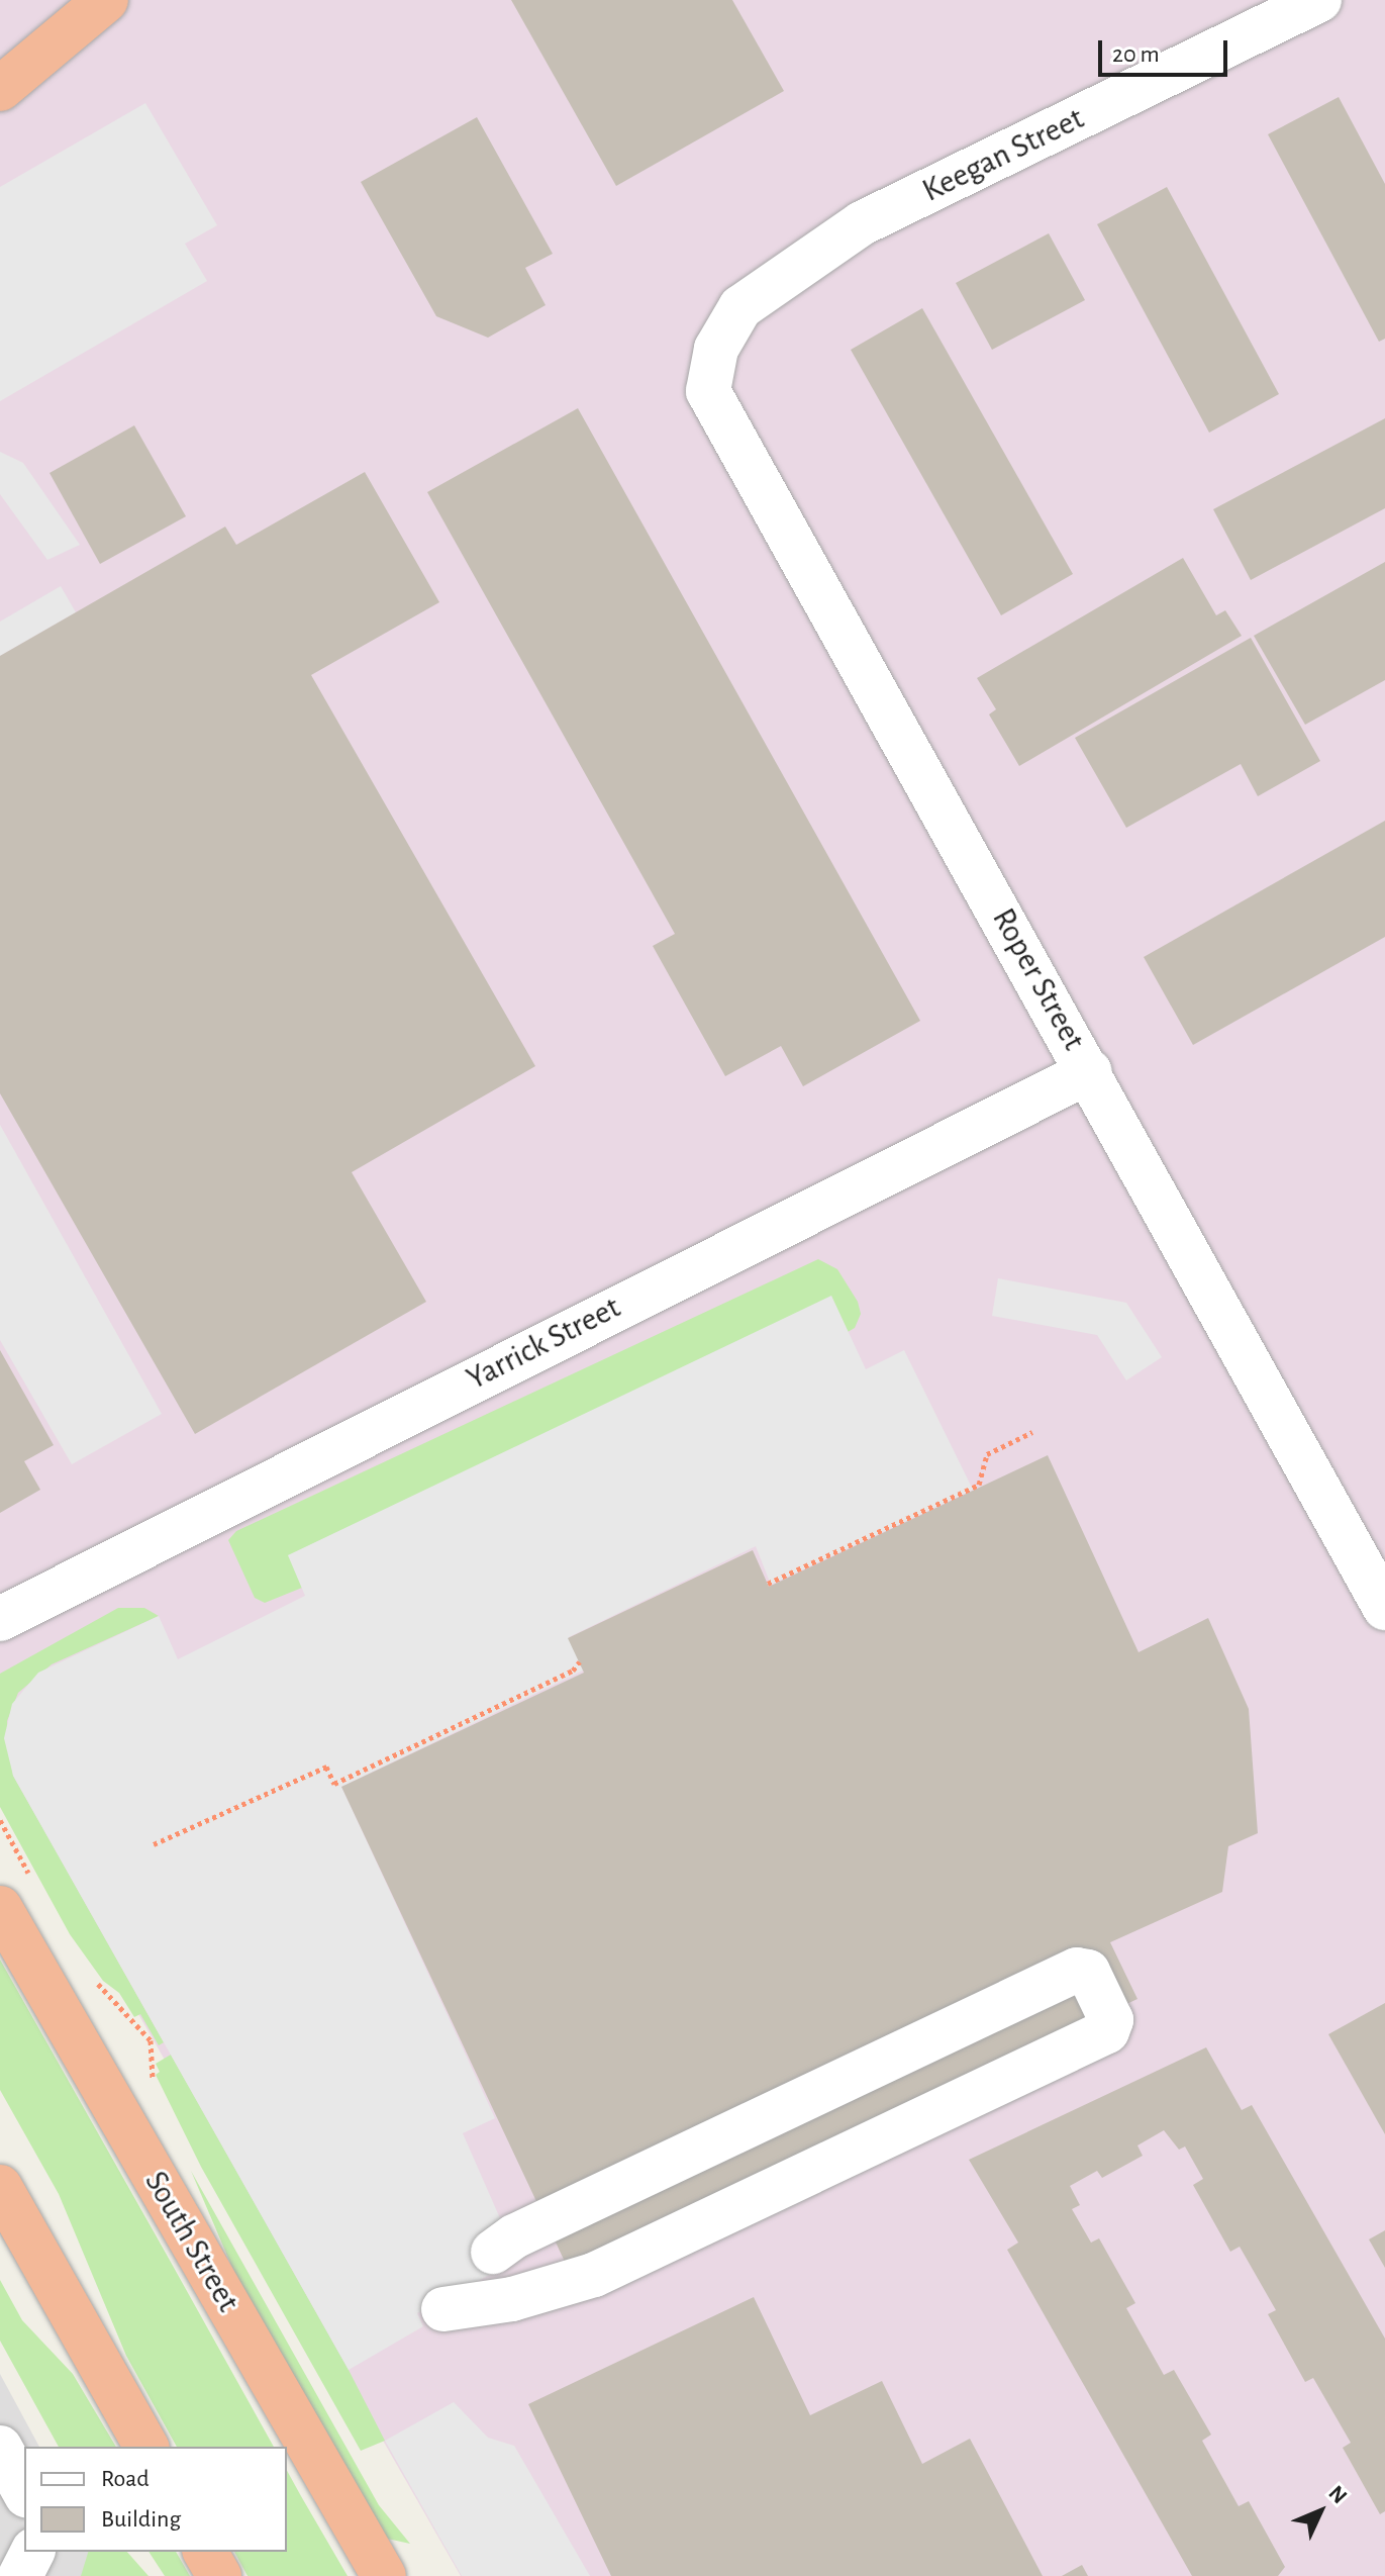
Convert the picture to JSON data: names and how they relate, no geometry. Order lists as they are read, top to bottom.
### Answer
{
  "streets": {
    "highway": ["South Street"],
    "street": ["Keegan Street", "Roper Street", "Yarrick Street"]
  },
  "crossings": [
    ["Keegan Street", "Roper Street"],
    ["Roper Street", "Yarrick Street"]
  ],
  "legend": ["Road", "Building"],
  "scale_bar": "20 m",
  "north": "top right"
}
